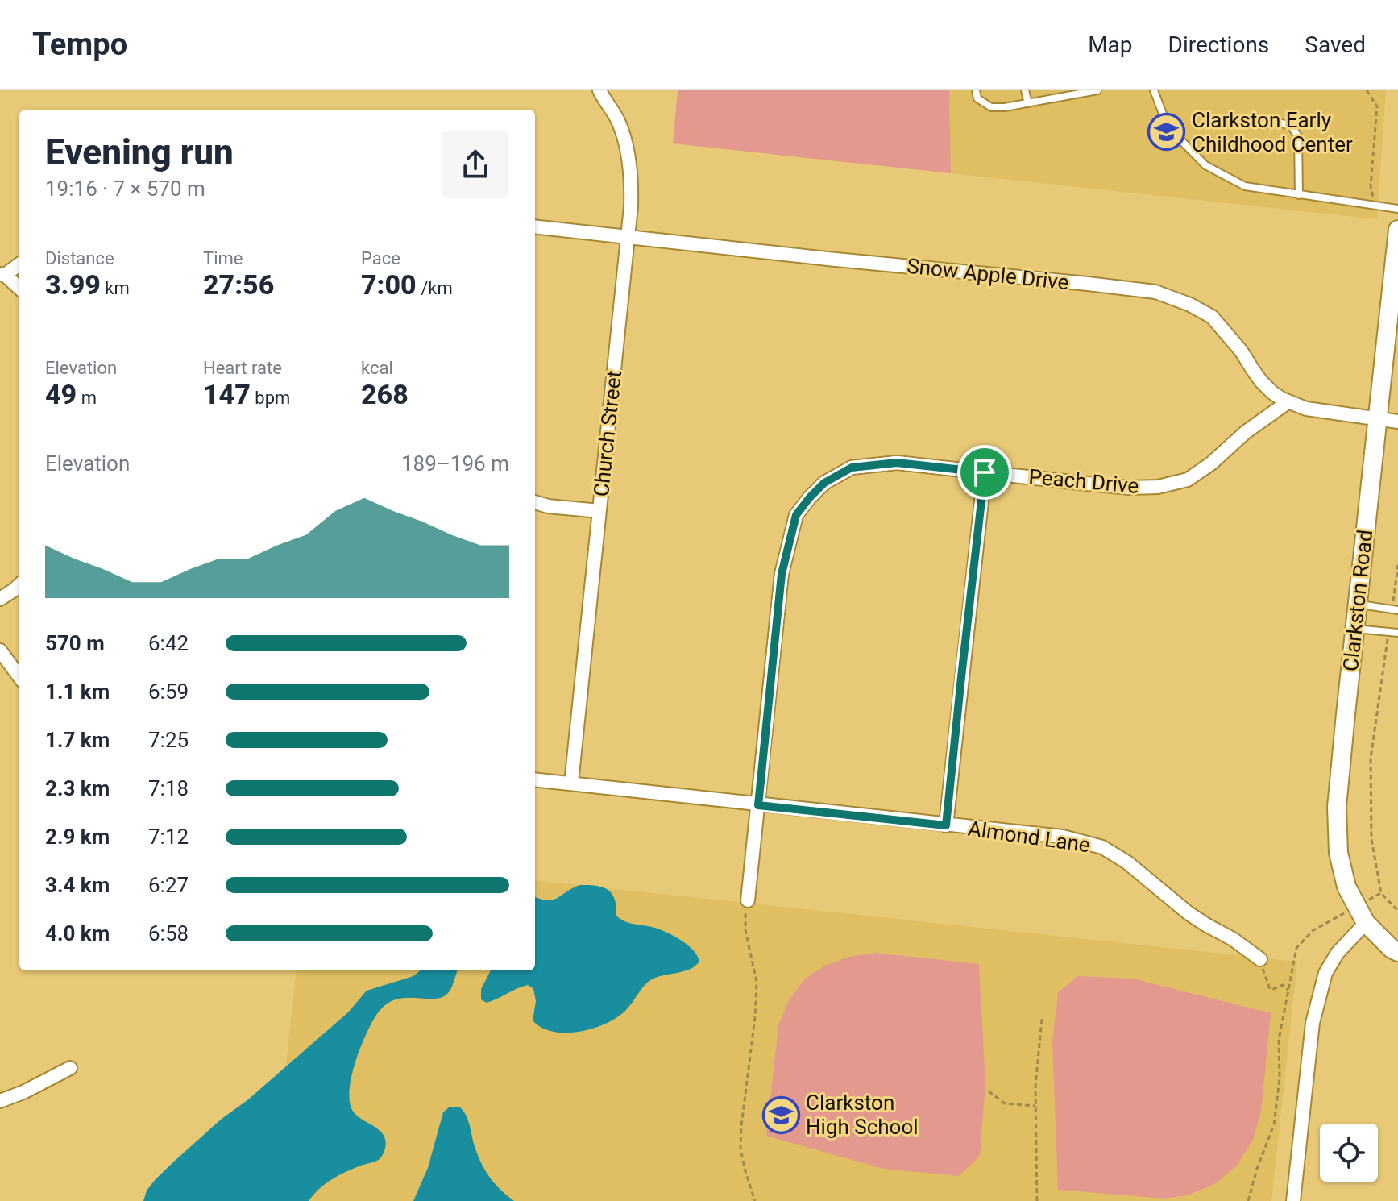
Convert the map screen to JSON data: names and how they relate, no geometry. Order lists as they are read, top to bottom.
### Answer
{
  "streets": {
    "street": [
      "Snow Apple Drive",
      "Church Street",
      "Peach Drive",
      "Clarkston Road",
      "Almond Lane"
    ]
  },
  "crossings": [
    ["Snow Apple Drive", "Church Street"],
    ["Snow Apple Drive", "Peach Drive"],
    ["Snow Apple Drive", "Clarkston Road"],
    ["Church Street", "Almond Lane"],
    ["Peach Drive", "Almond Lane"]
  ],
  "places": {
    "school or university": ["Clarkston Early Childhood Center", "Clarkston High School"]
  },
  "page": {
    "header": "Tempo",
    "nav": ["Map", "Directions", "Saved"],
    "heading": ["Evening run", "19:16 · 7 × 570 m"],
    "stats": [
      ["Distance", "3.99 km"],
      ["Time", "27:56"],
      ["Pace", "7:00 /km"],
      ["Elevation", "49 m"],
      ["Heart rate", "147 bpm"],
      ["kcal", "268"]
    ],
    "chart": ["Elevation", "189–196 m"],
    "list": [
      {
        "name": "570 m",
        "note": "6:42"
      },
      {
        "name": "1.1 km",
        "note": "6:59"
      },
      {
        "name": "1.7 km",
        "note": "7:25"
      },
      {
        "name": "2.3 km",
        "note": "7:18"
      },
      {
        "name": "2.9 km",
        "note": "7:12"
      },
      {
        "name": "3.4 km",
        "note": "6:27"
      },
      {
        "name": "4.0 km",
        "note": "6:58"
      }
    ]
  }
}
